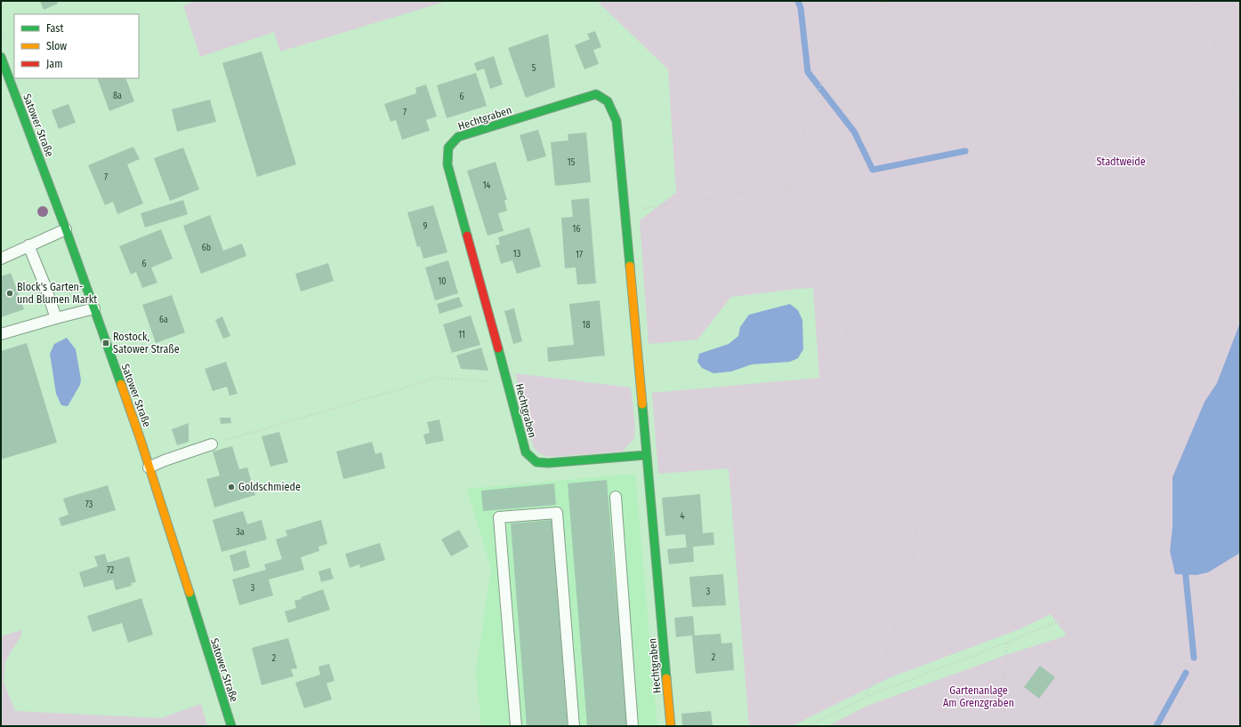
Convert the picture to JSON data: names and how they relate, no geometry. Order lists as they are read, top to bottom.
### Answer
{
  "streets": {
    "street": ["Hechtgraben", "Satower Straße"]
  },
  "parks": ["Stadtweide", "Gartenanlage Am Grenzgraben"],
  "places": {
    "other": ["Block's Garten- und Blumen Markt", "Goldschmiede"],
    "transit": ["Rostock, Satower Straße"]
  },
  "house_numbers": [
    "5",
    "8a",
    "6",
    "7",
    "15",
    "7",
    "14",
    "9",
    "16",
    "6b",
    "13",
    "17",
    "6",
    "10",
    "6a",
    "18",
    "11",
    "73",
    "4",
    "3a",
    "72",
    "3",
    "3",
    "2",
    "2"
  ],
  "legend": ["Fast", "Slow", "Jam"]
}
